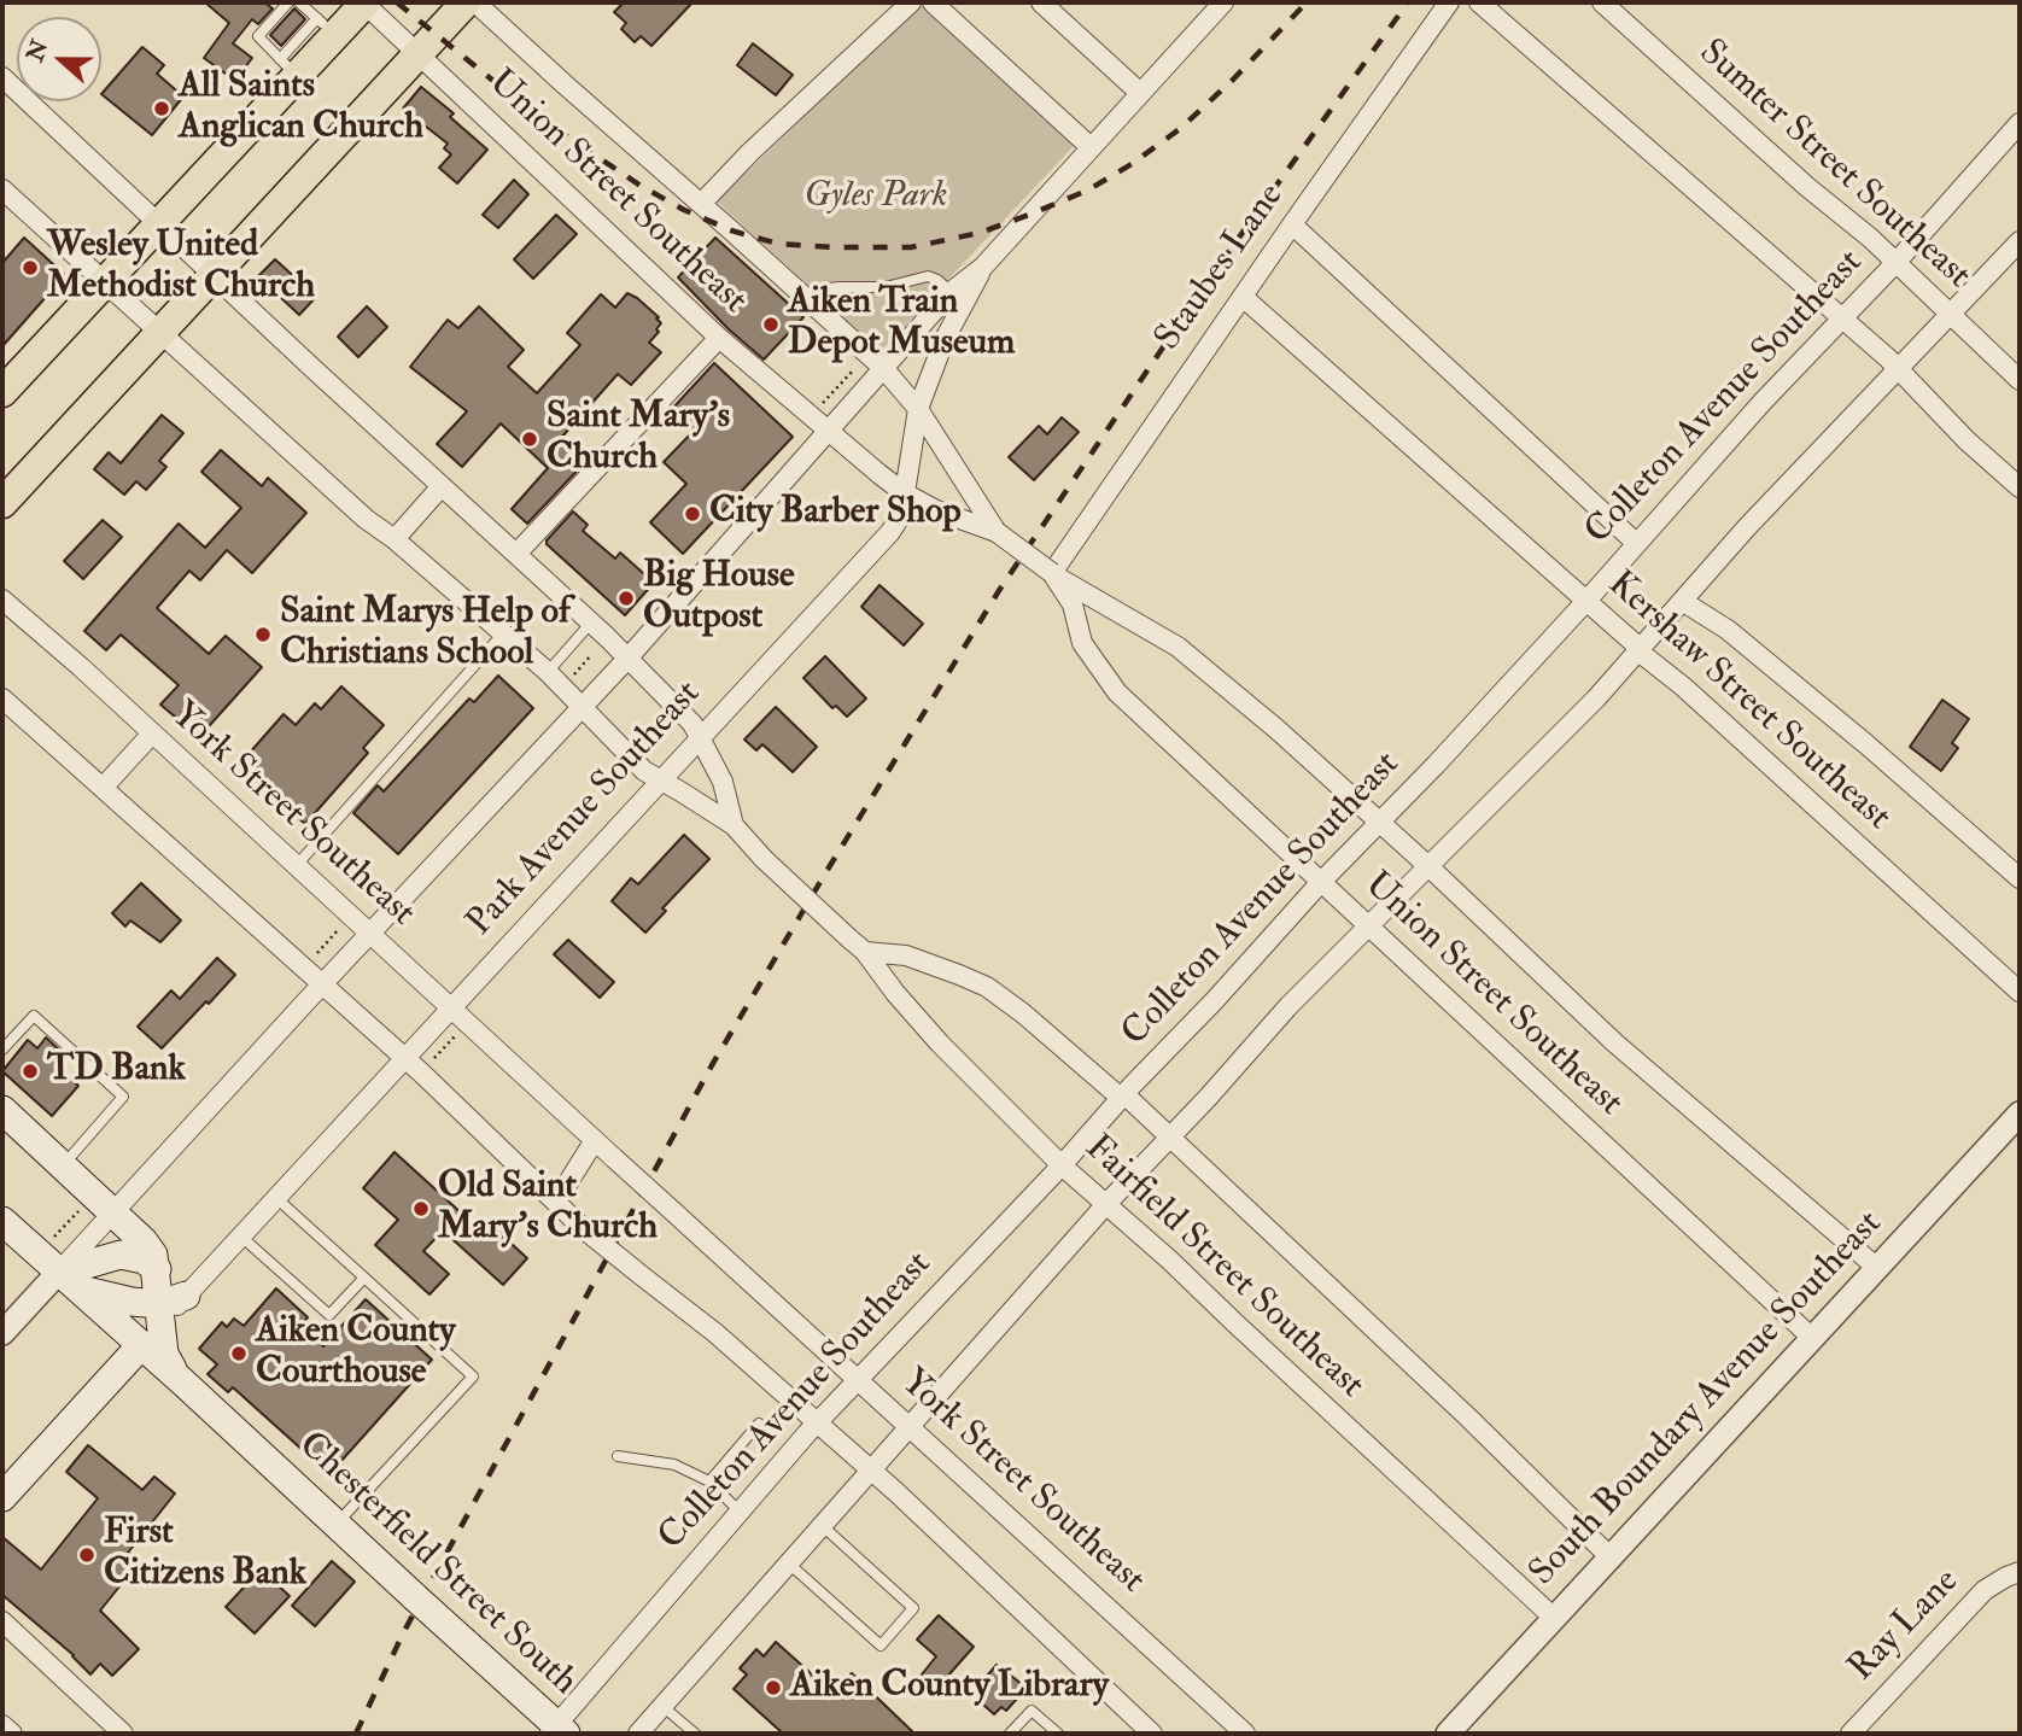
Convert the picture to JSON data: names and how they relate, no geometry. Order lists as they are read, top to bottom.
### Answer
{
  "streets": {
    "main road": ["Chesterfield Street South"],
    "street": [
      "Sumter Street Southeast",
      "Union Street Southeast",
      "Staubes Lane",
      "Colleton Avenue Southeast",
      "Kershaw Street Southeast",
      "Park Avenue Southeast",
      "York Street Southeast",
      "Fairfield Street Southeast",
      "South Boundary Avenue Southeast",
      "Ray Lane"
    ]
  },
  "crossings": [
    ["Sumter Street Southeast", "Colleton Avenue Southeast"],
    ["Union Street Southeast", "Staubes Lane"],
    ["Union Street Southeast", "Colleton Avenue Southeast"],
    ["Union Street Southeast", "Park Avenue Southeast"],
    ["Union Street Southeast", "South Boundary Avenue Southeast"],
    ["Staubes Lane", "Kershaw Street Southeast"],
    ["Colleton Avenue Southeast", "Kershaw Street Southeast"],
    ["Colleton Avenue Southeast", "York Street Southeast"],
    ["Colleton Avenue Southeast", "Fairfield Street Southeast"],
    ["Colleton Avenue Southeast", "Chesterfield Street South"],
    ["Park Avenue Southeast", "York Street Southeast"],
    ["Park Avenue Southeast", "Fairfield Street Southeast"],
    ["Park Avenue Southeast", "Chesterfield Street South"],
    ["Fairfield Street Southeast", "South Boundary Avenue Southeast"]
  ],
  "parks": ["Gyles Park"],
  "places": [
    "All Saints Anglican Church",
    "Wesley United Methodist Church",
    "Aiken Train Depot Museum",
    "Saint Mary's Church",
    "City Barber Shop",
    "Big House Outpost",
    "Saint Marys Help of Christians School",
    "TD Bank",
    "Old Saint Mary's Church",
    "Aiken County Courthouse",
    "First Citizens Bank",
    "Aiken County Library"
  ],
  "north": "left"
}
